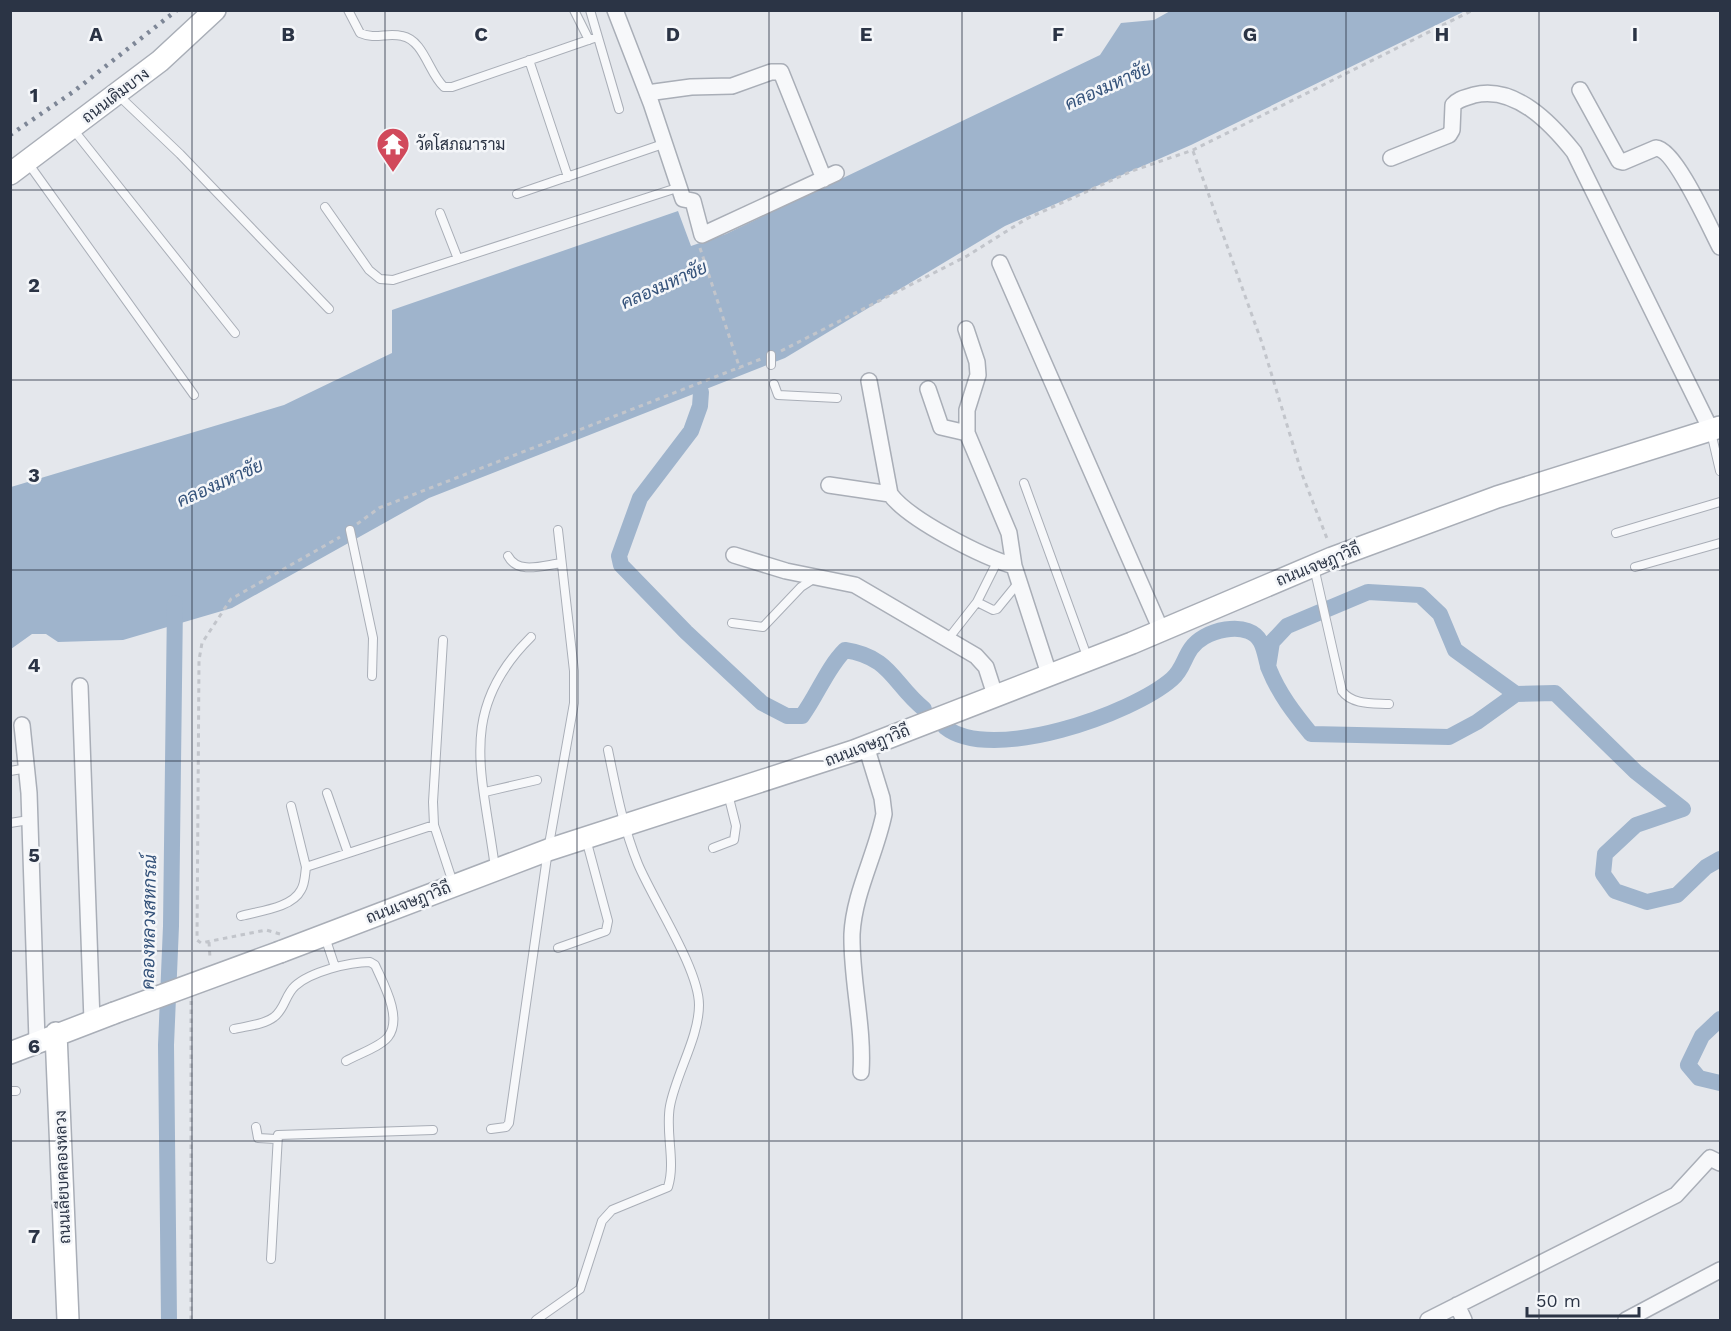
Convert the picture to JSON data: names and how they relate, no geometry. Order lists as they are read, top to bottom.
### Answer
{
  "streets": {
    "street": ["ถนนเดิมบาง", "ถนนเจษฎาวิถี", "ถนนเลียบคลองหลวง"]
  },
  "crossings": [
    ["ถนนเจษฎาวิถี", "ถนนเลียบคลองหลวง"]
  ],
  "water": ["คลองมหาชัย", "คลองหลวงสหกรณ์"],
  "places": {
    "temple": ["วัดโสภณาราม"]
  },
  "scale_bar": "50 m",
  "grid": {
    "columns": [
      "A",
      "B",
      "C",
      "D",
      "E",
      "F",
      "G",
      "H",
      "I"
    ],
    "rows": [
      "1",
      "2",
      "3",
      "4",
      "5",
      "6",
      "7"
    ]
  }
}
